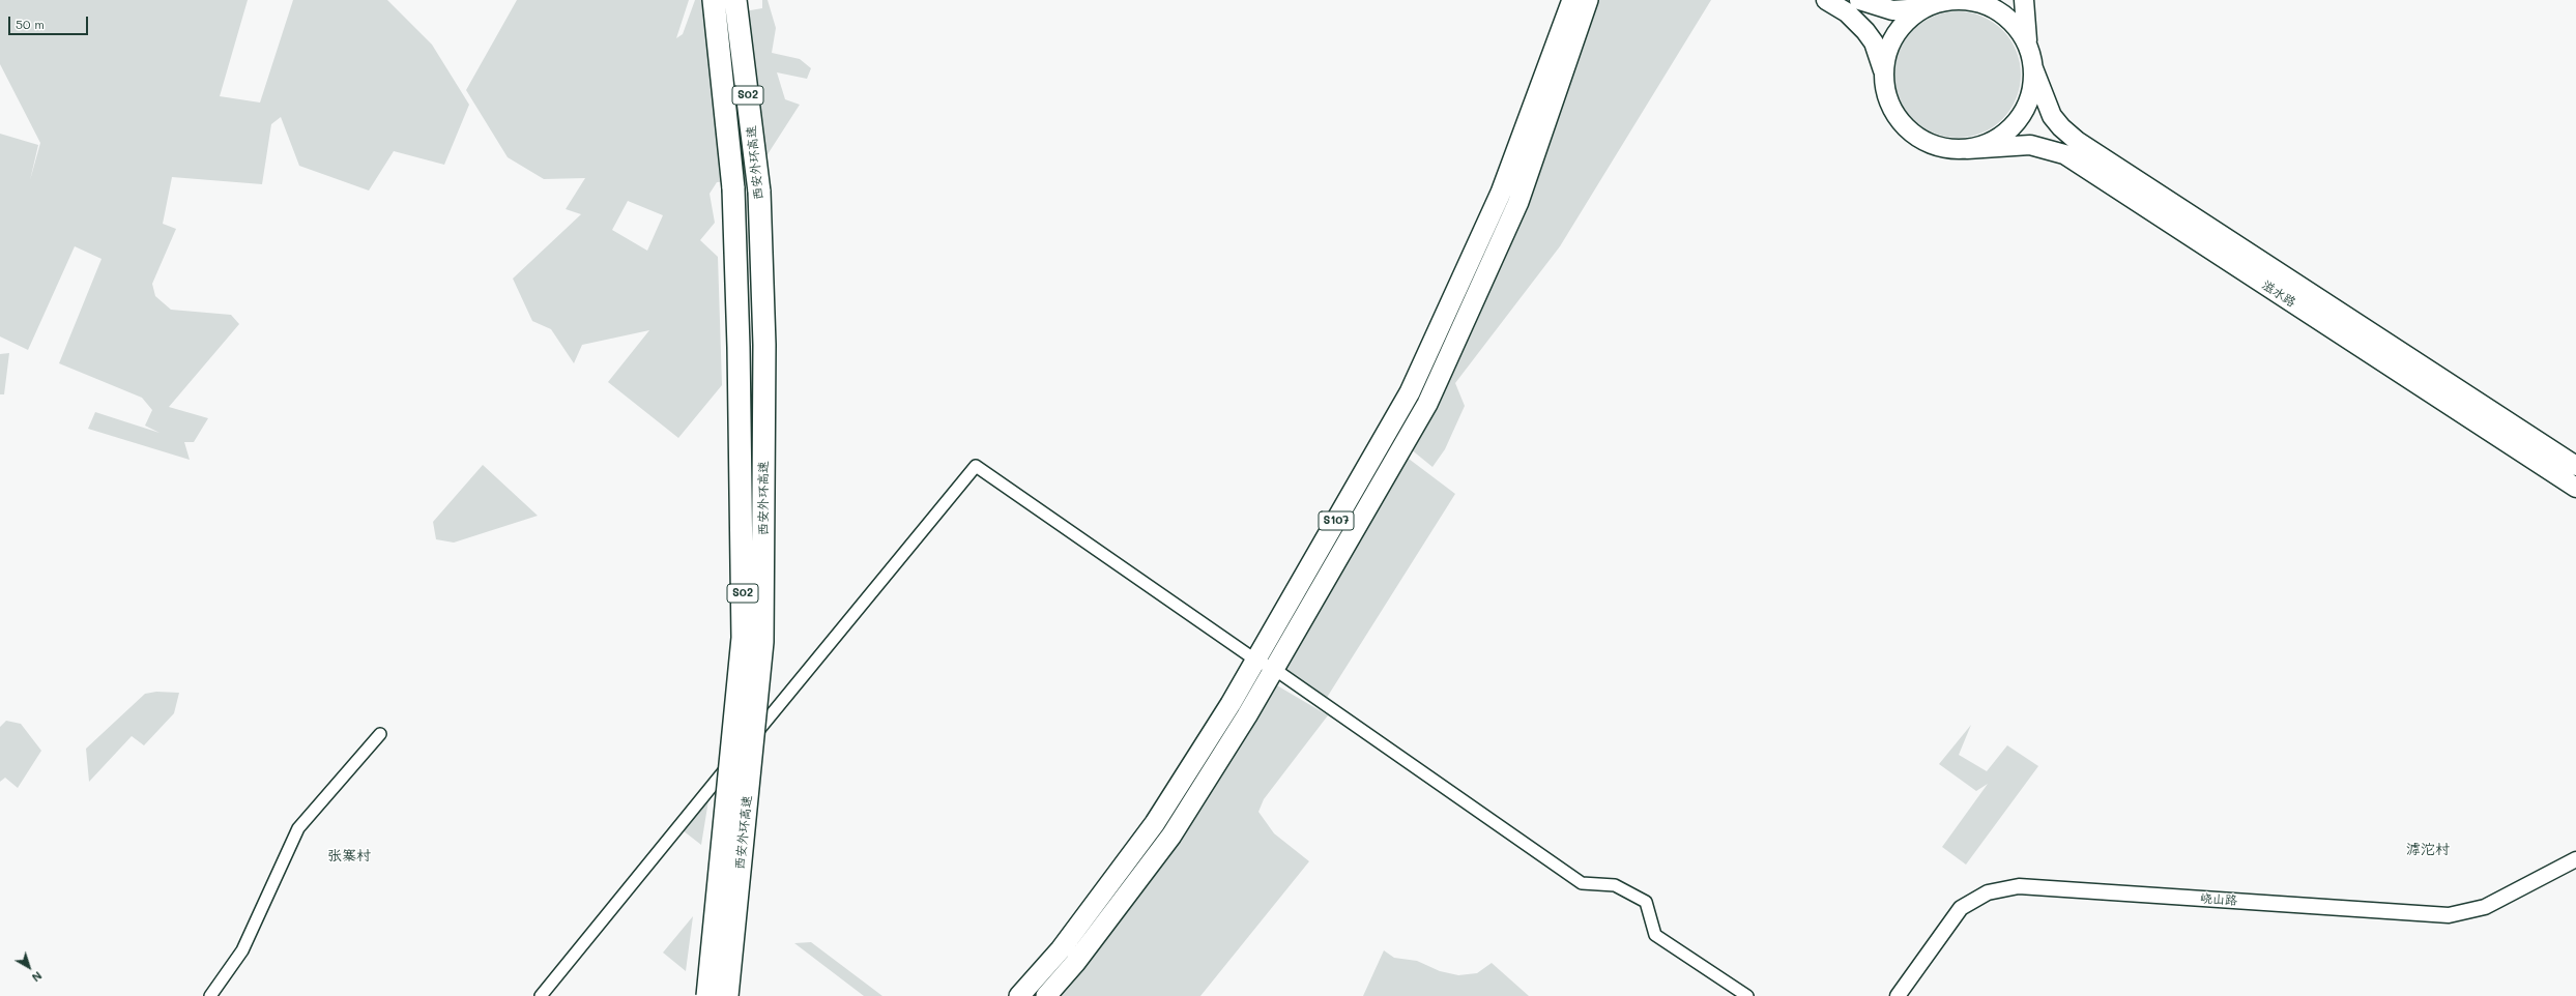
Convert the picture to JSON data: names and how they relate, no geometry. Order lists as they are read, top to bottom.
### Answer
{
  "streets": {
    "highway": ["S02", "西安外环高速", "S107"],
    "main road": ["滋水路"],
    "street": ["峣山路"]
  },
  "districts": ["滹沱村", "张寨村"],
  "scale_bar": "50 m",
  "north": "bottom right"
}
